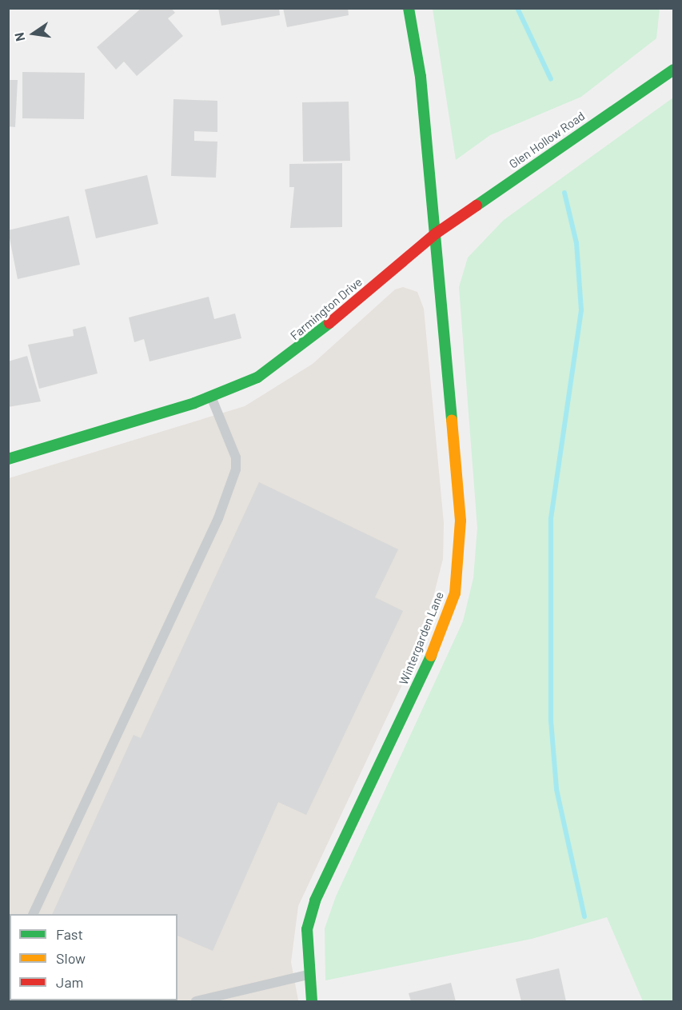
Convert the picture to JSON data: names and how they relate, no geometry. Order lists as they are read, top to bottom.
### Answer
{
  "streets": {
    "street": ["Glen Hollow Road", "Farmington Drive", "Wintergarden Lane"]
  },
  "crossings": [
    ["Glen Hollow Road", "Farmington Drive"],
    ["Glen Hollow Road", "Wintergarden Lane"],
    ["Farmington Drive", "Wintergarden Lane"]
  ],
  "legend": ["Fast", "Slow", "Jam"],
  "north": "left"
}
